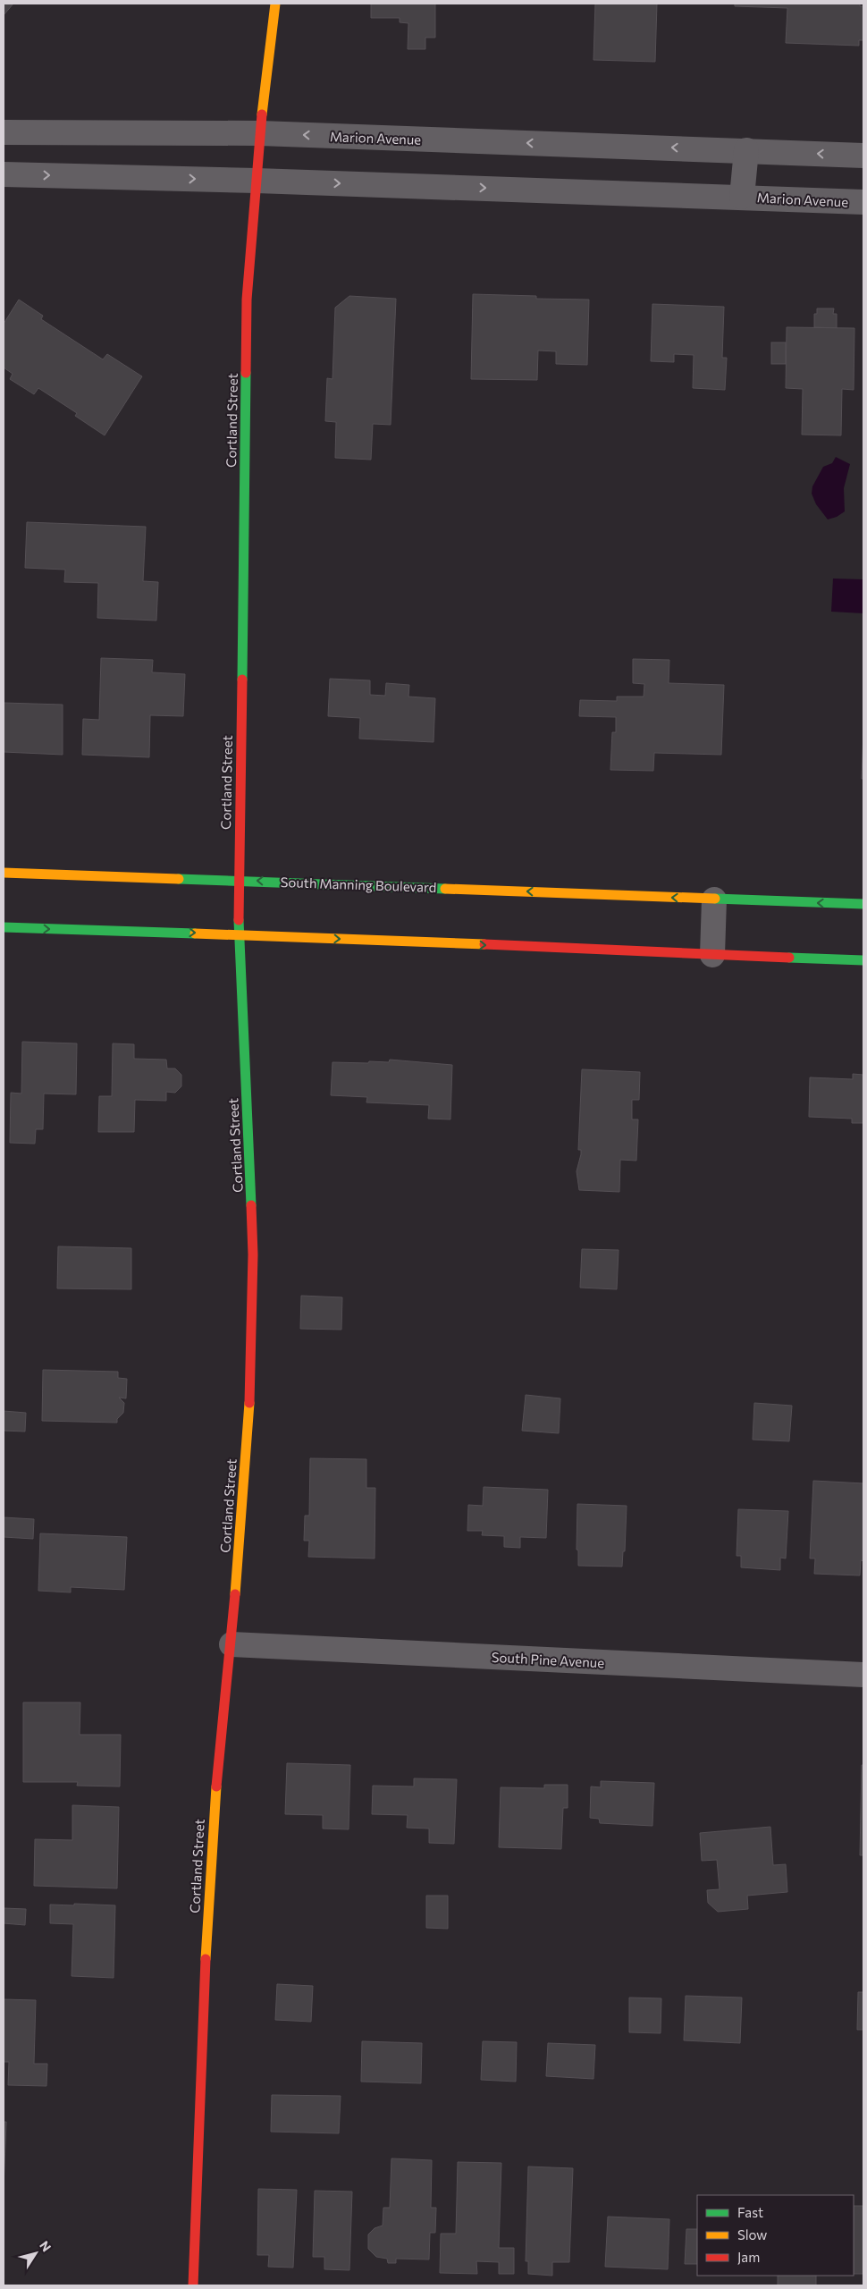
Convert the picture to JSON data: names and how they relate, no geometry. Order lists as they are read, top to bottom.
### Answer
{
  "streets": {
    "street": [
      "Marion Avenue",
      "Cortland Street",
      "South Manning Boulevard",
      "South Pine Avenue"
    ]
  },
  "crossings": [
    ["Marion Avenue", "Cortland Street"],
    ["Cortland Street", "South Manning Boulevard"],
    ["Cortland Street", "South Pine Avenue"]
  ],
  "legend": ["Fast", "Slow", "Jam"],
  "north": "top right"
}
